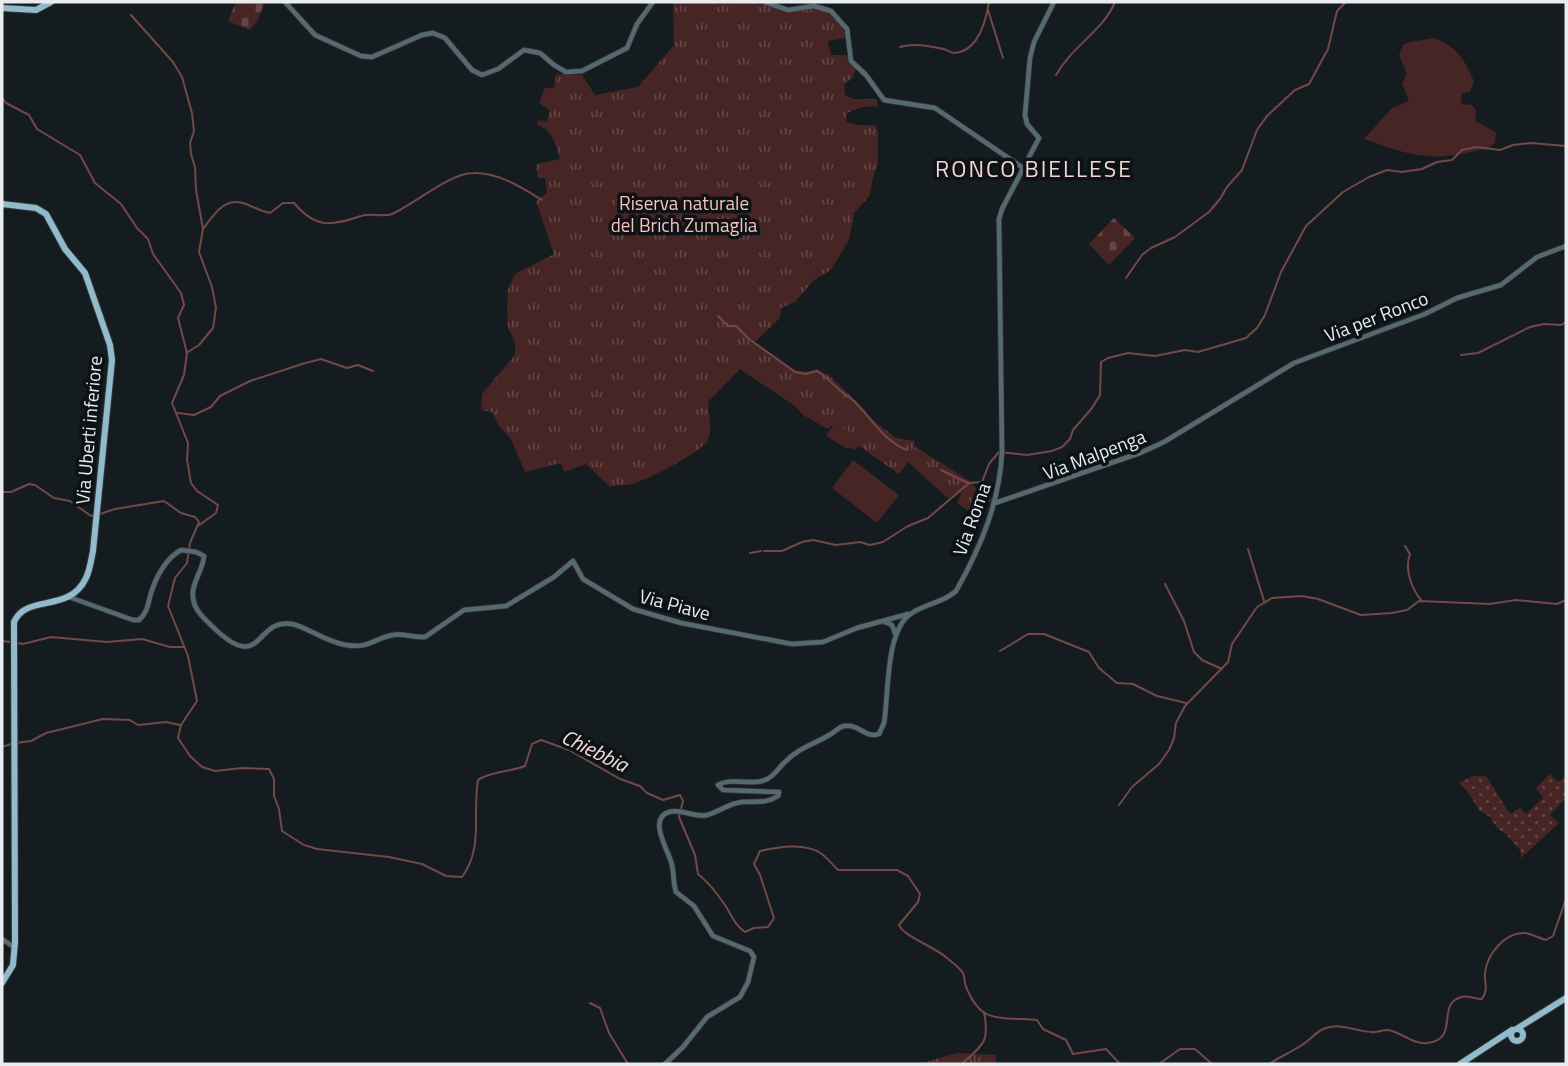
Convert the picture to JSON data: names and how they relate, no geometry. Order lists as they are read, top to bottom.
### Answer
{
  "streets": {
    "main road": ["Via Uberti inferiore"],
    "street": [
      "Via per Ronco",
      "Via Malpenga",
      "Via Roma",
      "Via Piave"
    ]
  },
  "crossings": [
    ["Via per Ronco", "Via Malpenga"],
    ["Via Malpenga", "Via Roma"],
    ["Via Roma", "Via Piave"]
  ],
  "districts": ["RONCO BIELLESE"],
  "water": ["Chiebbia"],
  "parks": ["Riserva naturale del Brich Zumaglia"]
}
